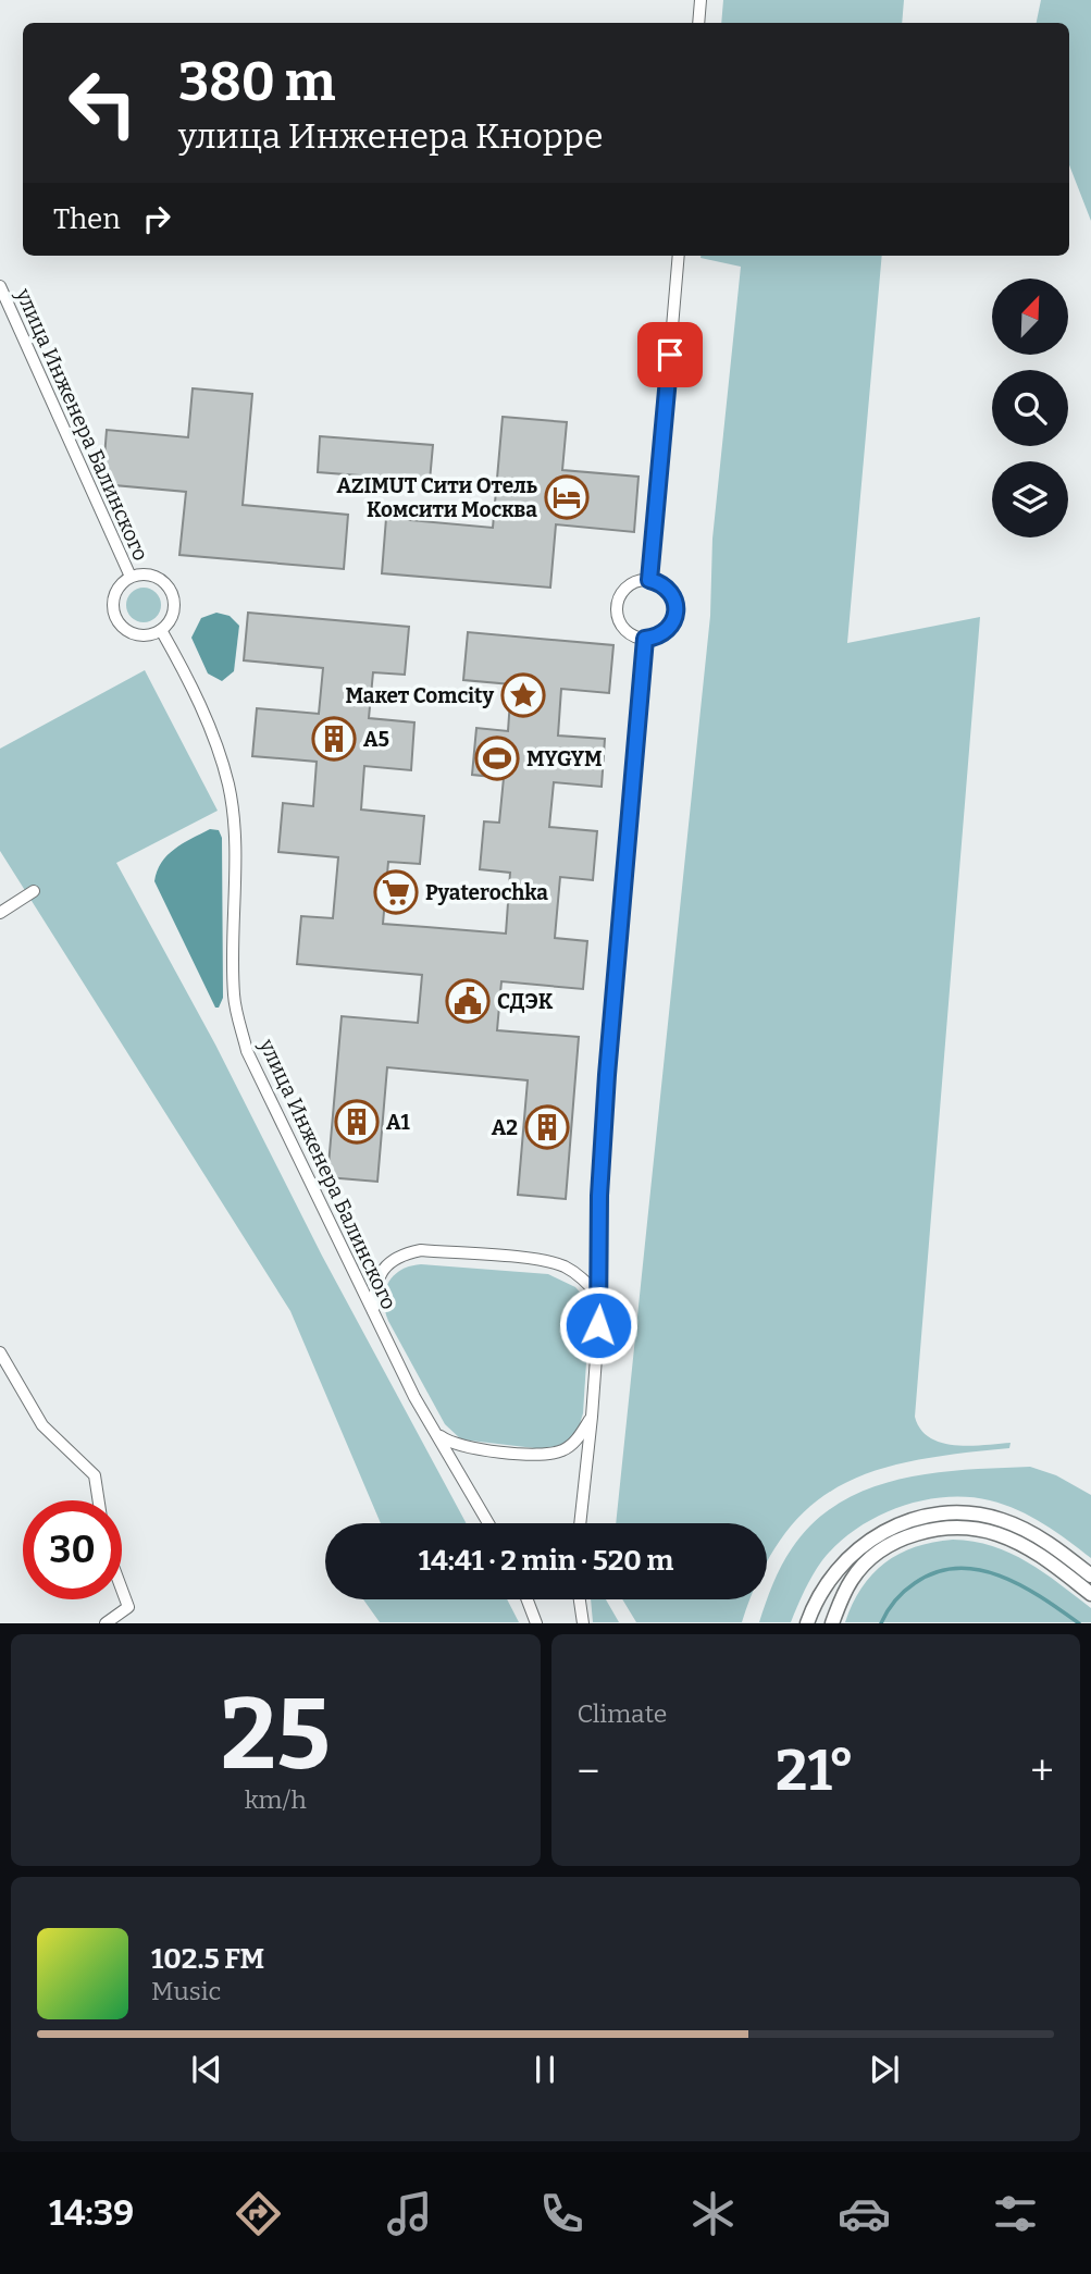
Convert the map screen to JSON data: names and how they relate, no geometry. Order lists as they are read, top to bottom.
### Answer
{
  "streets": {
    "street": ["улица Инженера Балинского"]
  },
  "places": {
    "hotel": ["AZIMUT Сити Отель Комсити Москва"],
    "place": ["Макет Comcity"],
    "building": ["А5", "А1", "А2"],
    "sports": ["MYGYM"],
    "supermarket": ["Pyaterochka"],
    "public building": ["СДЭК"]
  },
  "north": "top right",
  "page": {
    "turn": ["380 m", "улица Инженера Кнорре"],
    "then": "Then",
    "limit": "30",
    "trip": "14:41 · 2 min · 520 m",
    "tile": [
      ["25", "km/h"],
      "Climate"
    ],
    "heat": ["−", "21°", "+"],
    "song": ["102.5 FM", "Music"],
    "tabs": "14:39"
  }
}
